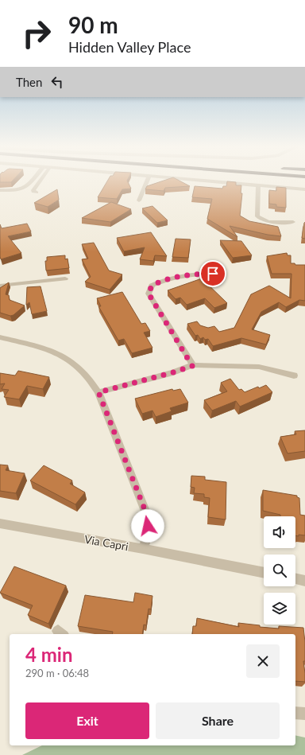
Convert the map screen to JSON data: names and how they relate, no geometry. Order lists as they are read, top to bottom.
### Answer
{
  "streets": {
    "street": ["Via Capri"]
  },
  "page": {
    "turn": ["90 m", "Hidden Valley Place"],
    "then": "Then",
    "heading": ["4 min", "290 m · 06:48"],
    "buttons": ["Exit", "Share"]
  }
}
